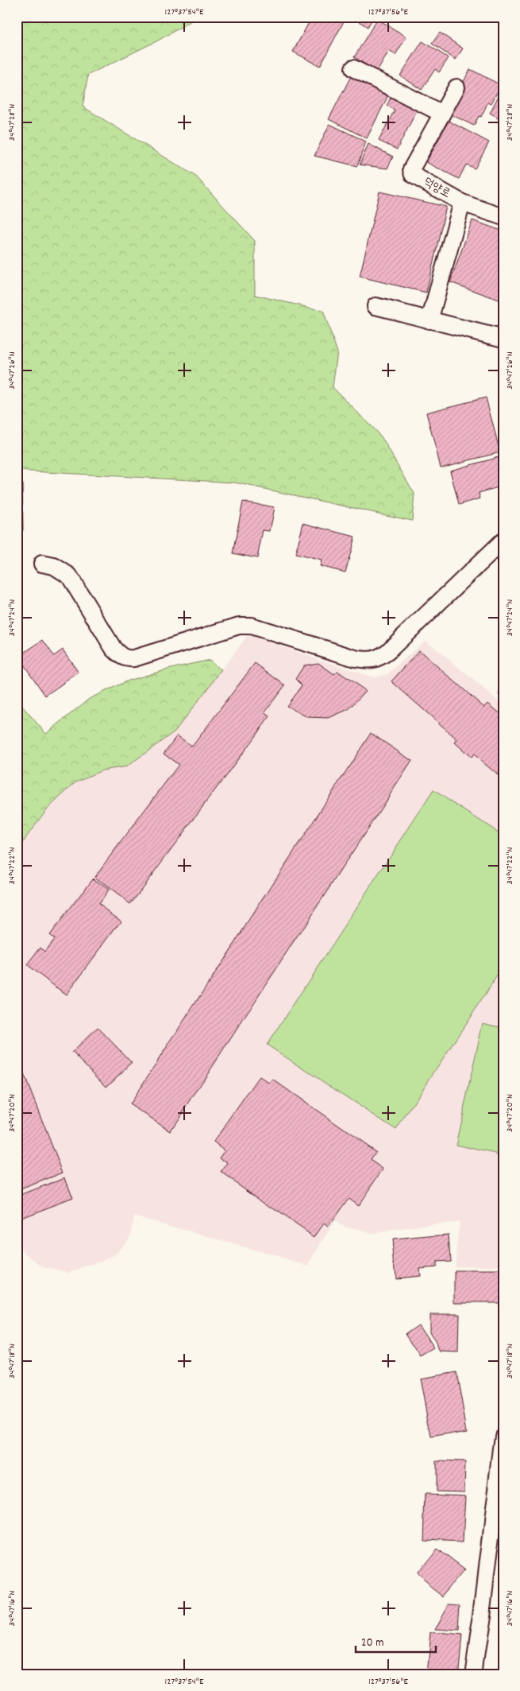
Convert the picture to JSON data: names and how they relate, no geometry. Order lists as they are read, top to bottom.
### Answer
{
  "streets": {
    "lane": ["덕양로"]
  },
  "scale_bar": "20 m",
  "coordinates": [
    "127°37'54\"E",
    "127°37'56\"E",
    "34°47'28\"N",
    "34°47'26\"N",
    "34°47'24\"N",
    "34°47'22\"N",
    "34°47'20\"N",
    "34°47'18\"N",
    "34°47'16\"N"
  ]
}
